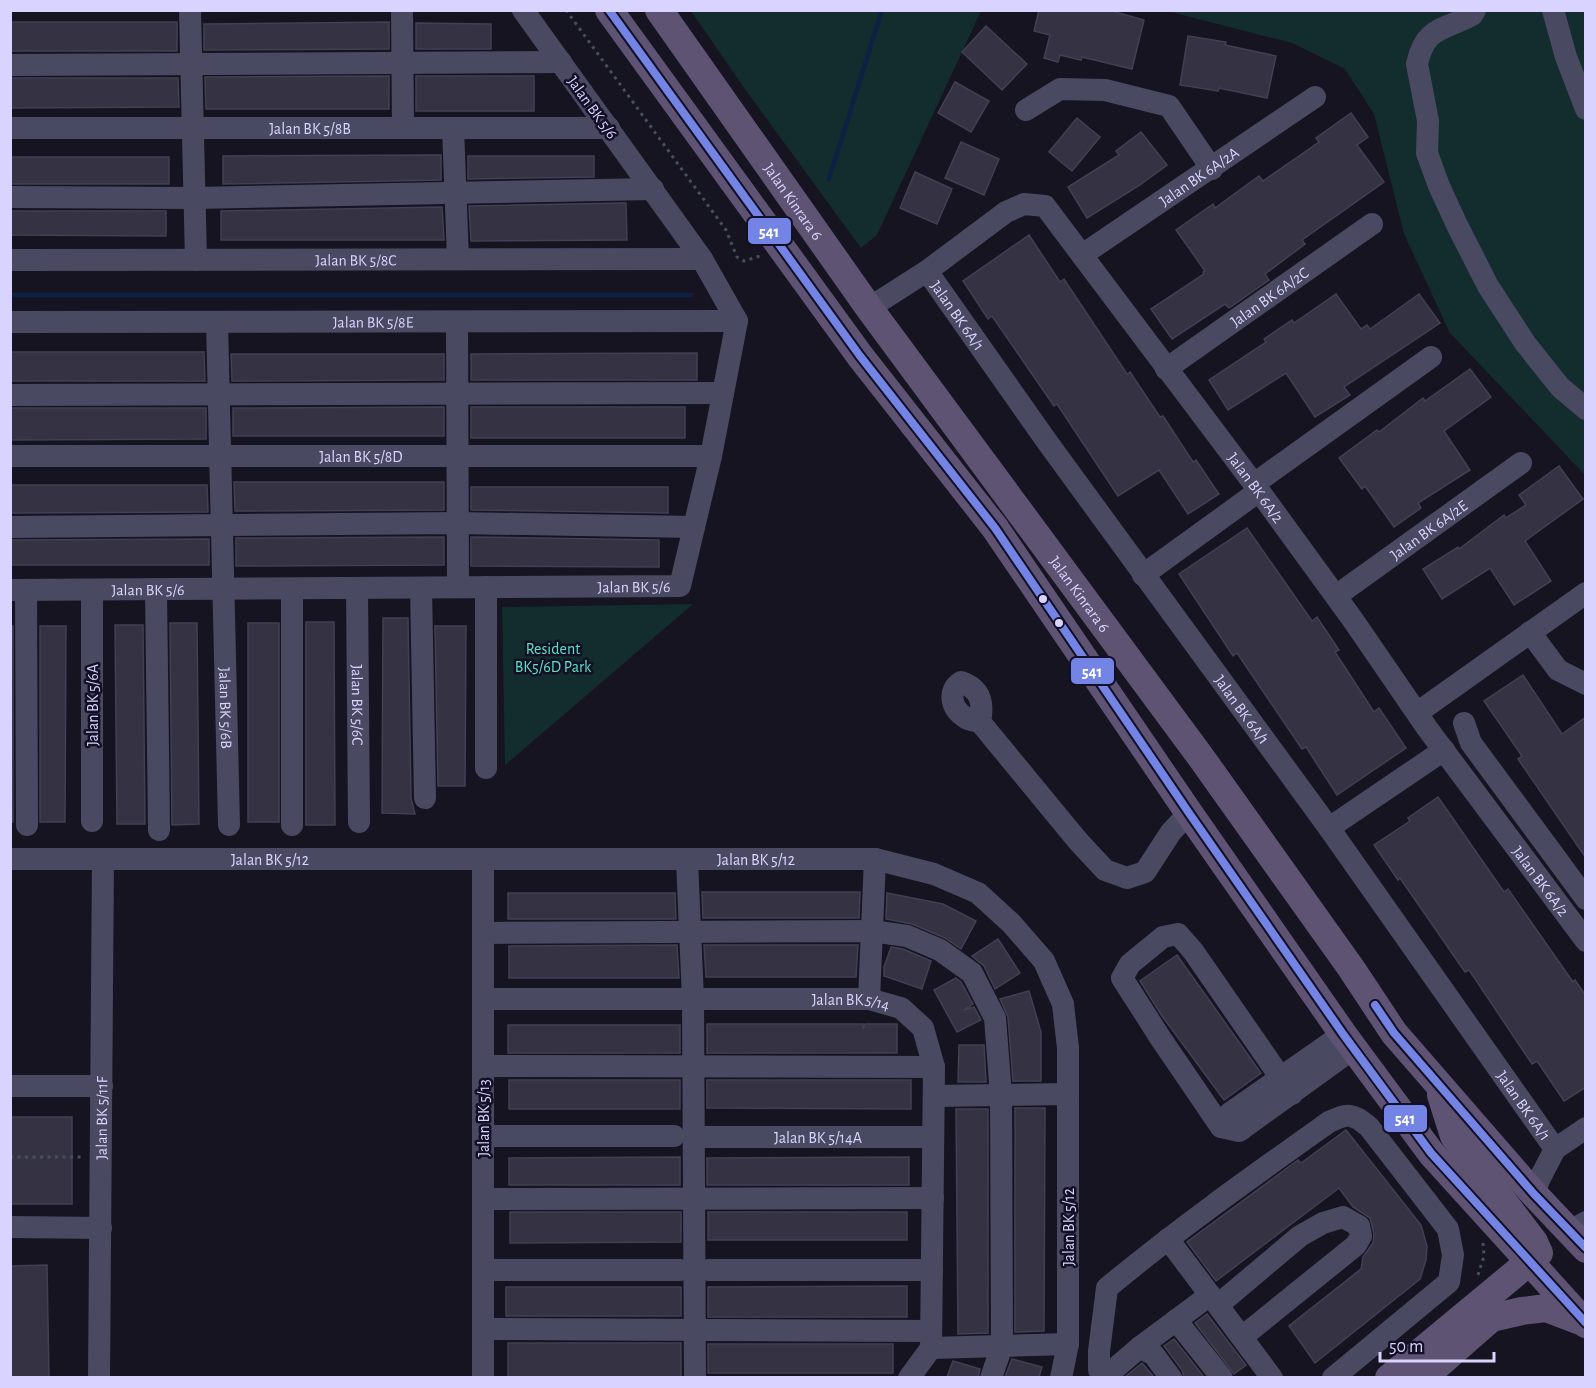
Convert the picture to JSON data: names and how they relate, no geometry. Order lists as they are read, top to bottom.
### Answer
{
  "streets": {
    "main road": ["Jalan Kinrara 6"],
    "street": [
      "Jalan BK 5/6",
      "Jalan BK 5/8B",
      "Jalan BK 6A/2A",
      "Jalan BK 5/8C",
      "Jalan BK 6A/2C",
      "Jalan BK 6A/1",
      "Jalan BK 5/8E",
      "Jalan BK 5/8D",
      "Jalan BK 6A/2",
      "Jalan BK 6A/2E",
      "Jalan BK 5/6A",
      "Jalan BK 5/6C",
      "Jalan BK 5/6B",
      "Jalan BK 5/12",
      "Jalan BK 5/14",
      "Jalan BK 5/11F",
      "Jalan BK 5/13",
      "Jalan BK 5/14A"
    ]
  },
  "crossings": [
    ["Jalan BK 5/6", "Jalan BK 5/8B"],
    ["Jalan BK 5/6", "Jalan BK 5/8C"],
    ["Jalan BK 5/6", "Jalan BK 5/8E"],
    ["Jalan BK 5/6", "Jalan BK 5/8D"],
    ["Jalan BK 5/6", "Jalan BK 5/6A"],
    ["Jalan BK 5/6", "Jalan BK 5/6C"],
    ["Jalan BK 5/6", "Jalan BK 5/6B"],
    ["Jalan BK 6A/2A", "Jalan BK 6A/2"],
    ["Jalan Kinrara 6", "Jalan BK 6A/2"],
    ["Jalan BK 6A/2C", "Jalan BK 6A/2"],
    ["Jalan BK 6A/1", "Jalan BK 6A/2"],
    ["Jalan BK 5/8E", "Jalan BK 5/6B"],
    ["Jalan BK 5/8D", "Jalan BK 5/6B"],
    ["Jalan BK 6A/2", "Jalan BK 6A/2E"],
    ["Jalan BK 5/12", "Jalan BK 5/11F"],
    ["Jalan BK 5/12", "Jalan BK 5/13"],
    ["Jalan BK 5/14", "Jalan BK 5/13"],
    ["Jalan BK 5/14", "Jalan BK 5/14A"]
  ],
  "parks": ["Resident BK5/6D Park"],
  "lines": ["transit line 541"],
  "scale_bar": "50 m"
}
